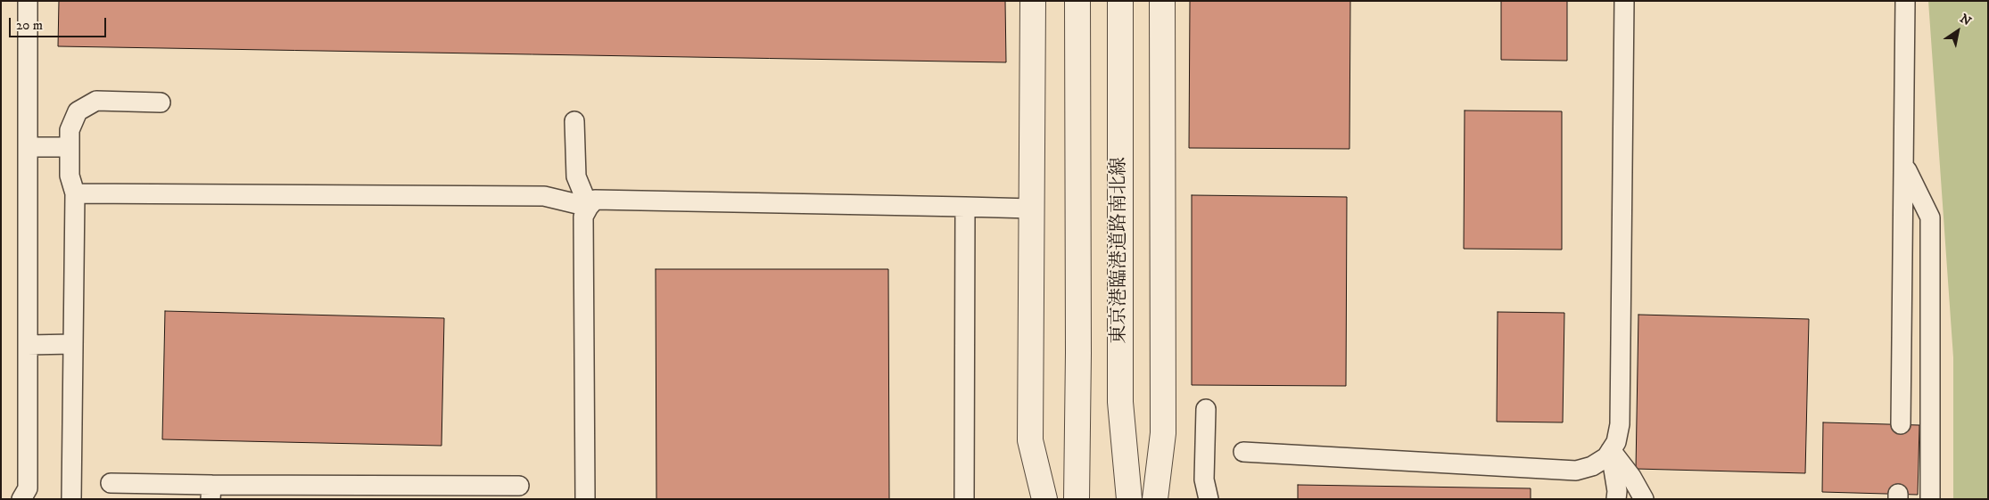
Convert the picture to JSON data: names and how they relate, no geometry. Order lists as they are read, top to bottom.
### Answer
{
  "streets": {
    "street": ["東京港臨港道路南北線"]
  },
  "scale_bar": "20 m",
  "north": "top right"
}
